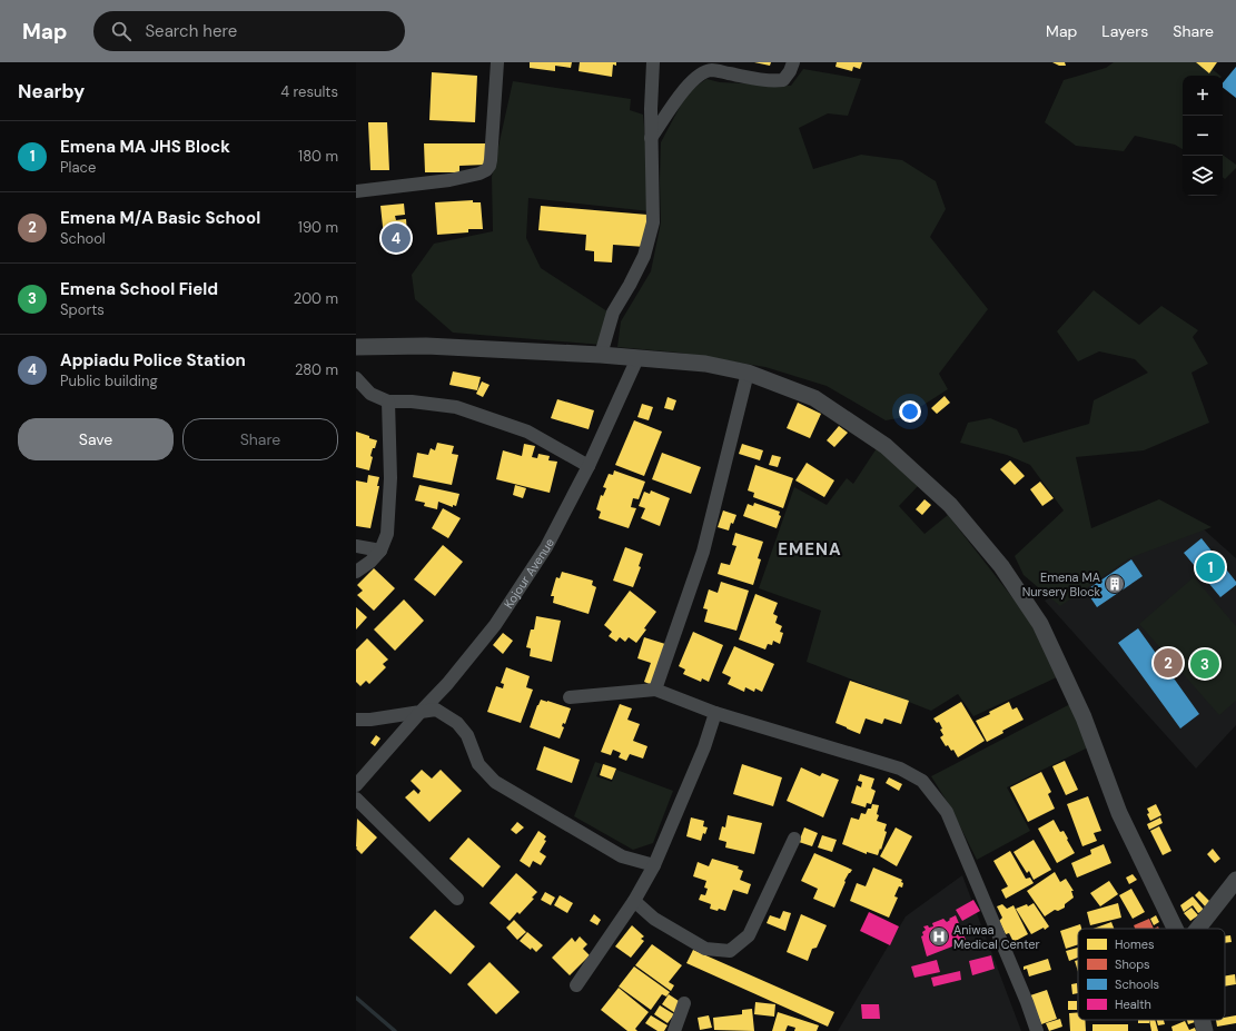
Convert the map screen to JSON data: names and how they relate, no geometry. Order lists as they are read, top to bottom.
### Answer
{
  "streets": {
    "street": ["Kojour Avenue"]
  },
  "districts": ["EMENA"],
  "places": {
    "building": ["Emena MA Nursery Block"],
    "hospital": ["Aniwaa Medical Center"]
  },
  "legend": [
    "Homes",
    "Shops",
    "Schools",
    "Health"
  ],
  "page": {
    "header": "Map",
    "search": "Search here",
    "nav": ["Map", "Layers", "Share"],
    "heading": ["Nearby", "4 results"],
    "map_buttons": ["+", "−"],
    "list": [
      {
        "mark": "1",
        "name": "Emena MA JHS Block",
        "note": "Place",
        "value": "180 m"
      },
      {
        "mark": "2",
        "name": "Emena M/A Basic School",
        "note": "School",
        "value": "190 m"
      },
      {
        "mark": "3",
        "name": "Emena School Field",
        "note": "Sports",
        "value": "200 m"
      },
      {
        "mark": "4",
        "name": "Appiadu Police Station",
        "note": "Public building",
        "value": "280 m"
      }
    ],
    "pins": [
      "4",
      "1",
      "2",
      "3"
    ],
    "buttons": ["Save", "Share"]
  }
}
